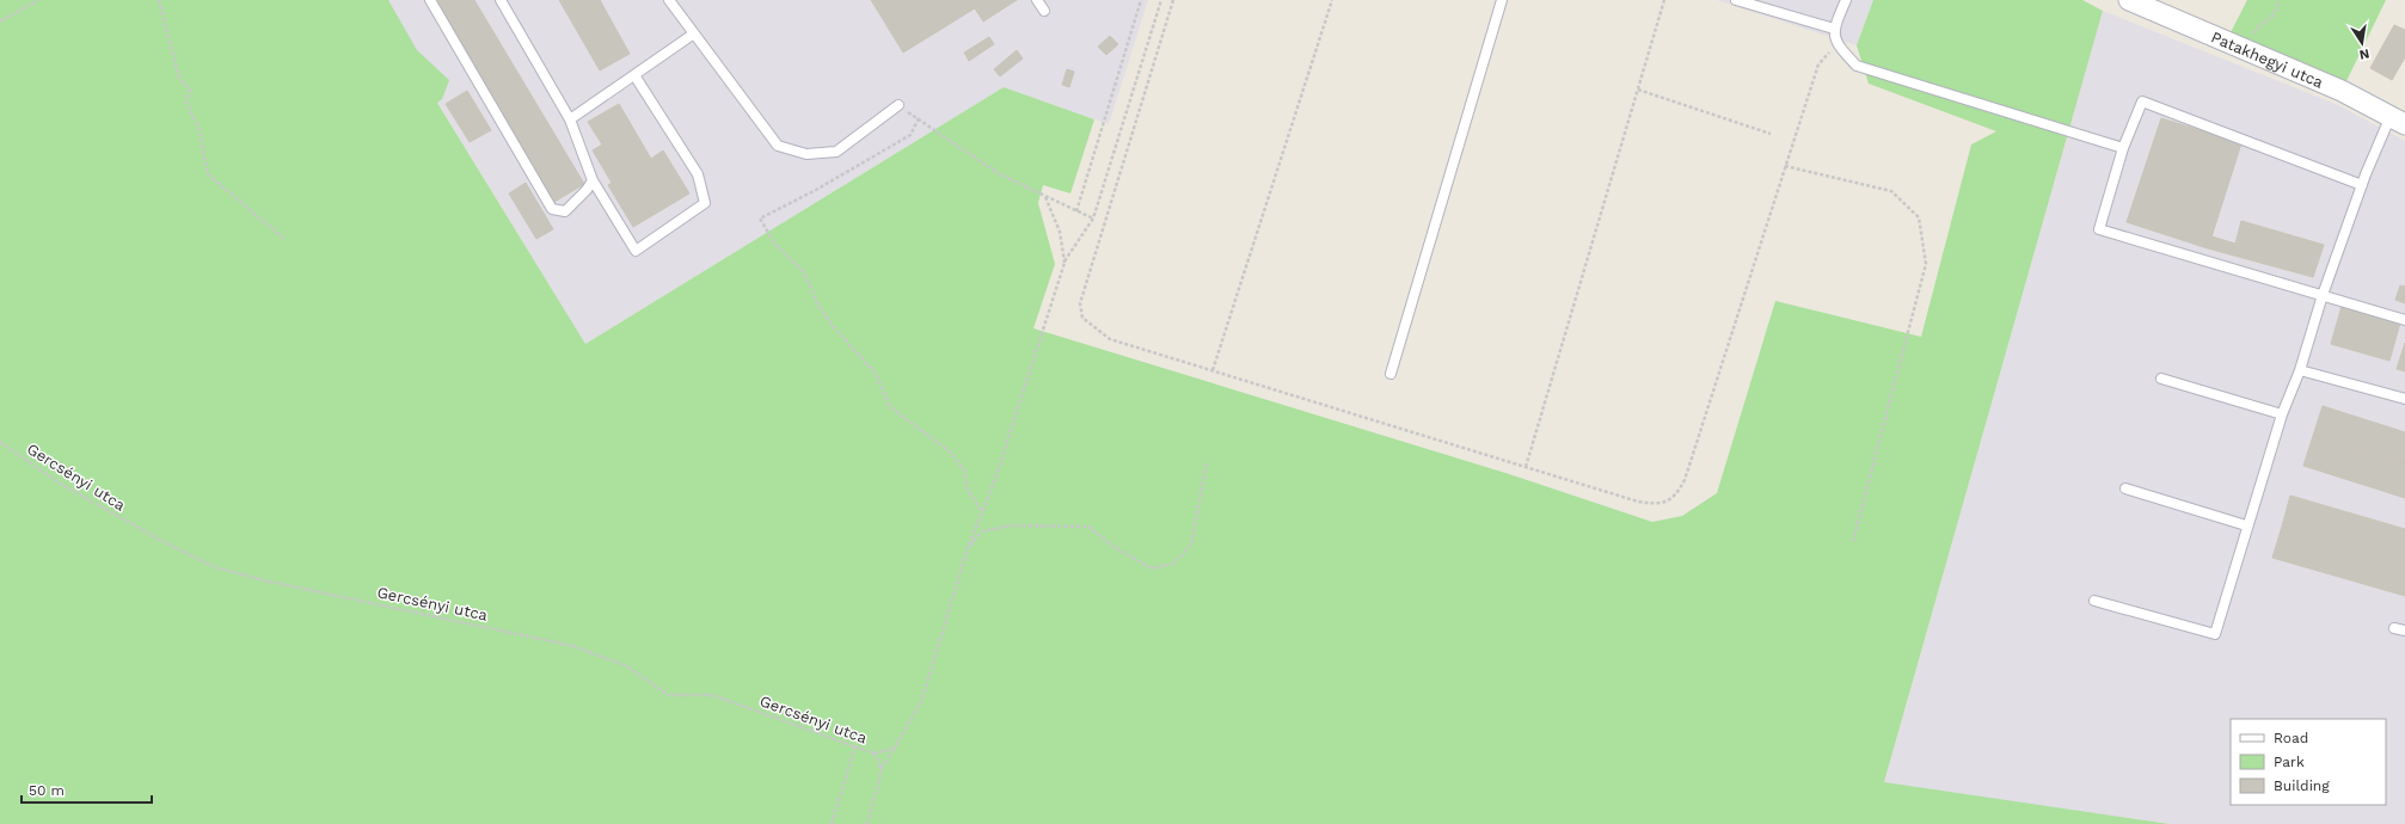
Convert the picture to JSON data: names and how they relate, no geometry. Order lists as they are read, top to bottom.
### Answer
{
  "streets": {
    "street": ["Patakhegyi utca"],
    "path": ["Gercsényi utca"]
  },
  "legend": ["Road", "Park", "Building"],
  "scale_bar": "50 m",
  "north": "bottom"
}
